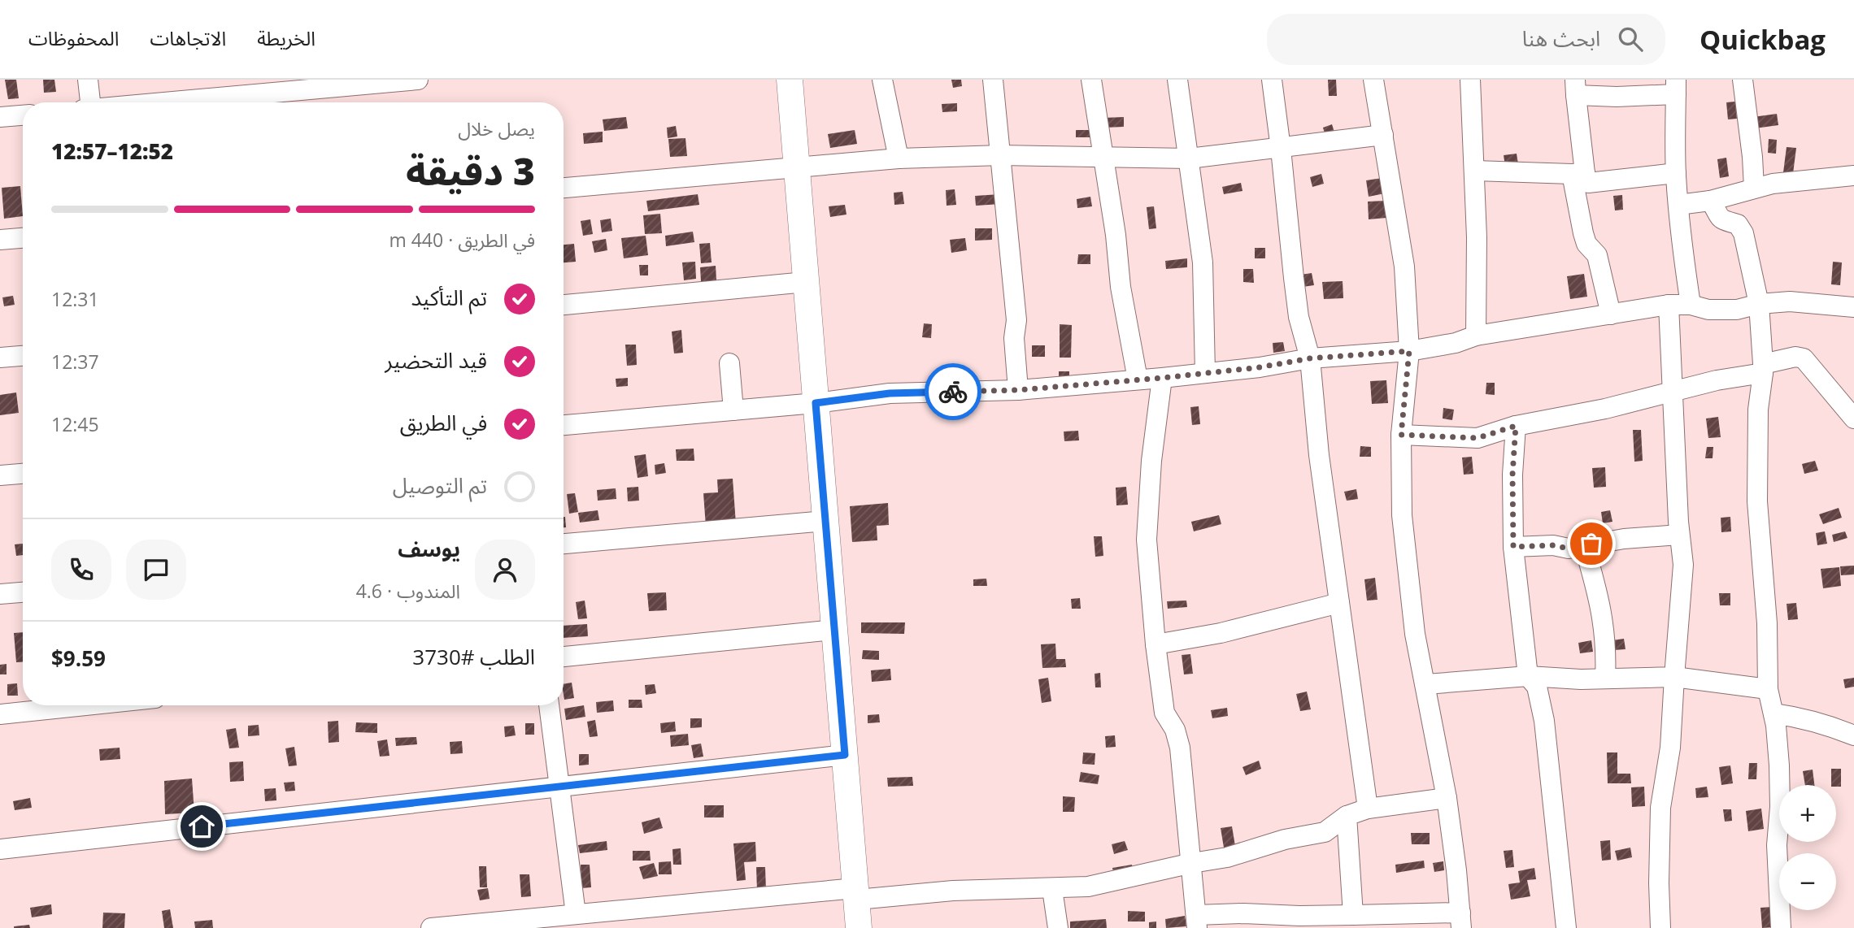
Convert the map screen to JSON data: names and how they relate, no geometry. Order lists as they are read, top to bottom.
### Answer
{
  "page": {
    "header": "Quickbag",
    "search": "ابحث هنا",
    "nav": ["الخريطة", "الاتجاهات", "المحفوظات"],
    "heading": ["3 دقيقة", "يصل خلال", "12:52–12:57"],
    "panel": [
      "يوسف",
      "المندوب · 4.6",
      "الطلب #3730",
      "$9.59"
    ],
    "bar": "في الطريق · 440 m",
    "list": [
      ["تم التأكيد", "12:31"],
      ["قيد التحضير", "12:37"],
      ["في الطريق", "12:45"],
      "تم التوصيل"
    ],
    "map_buttons": ["+", "−"]
  }
}
